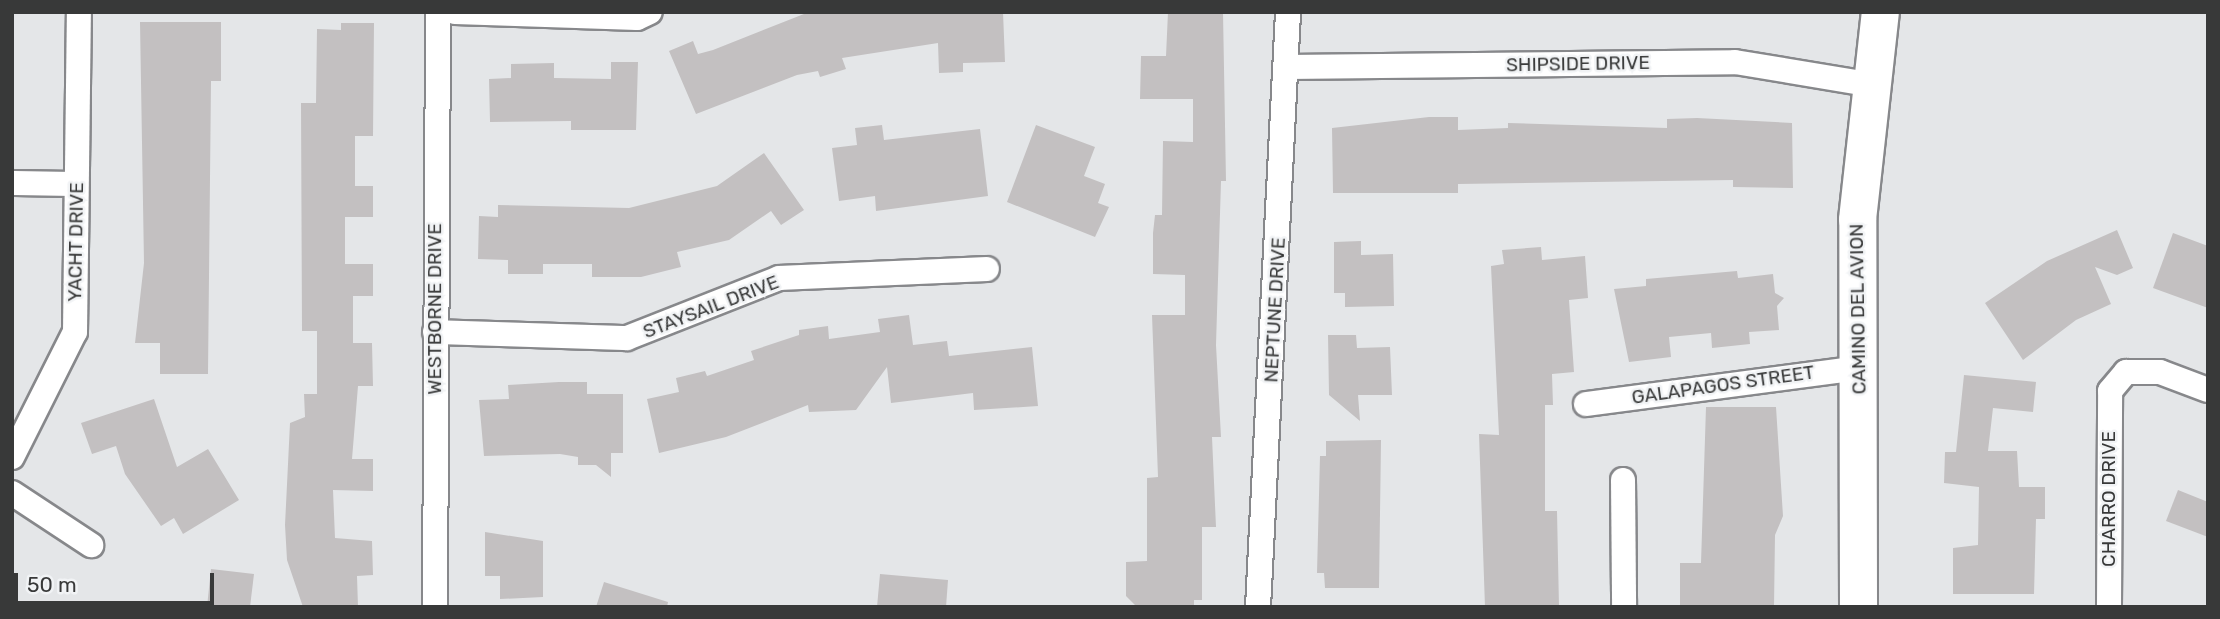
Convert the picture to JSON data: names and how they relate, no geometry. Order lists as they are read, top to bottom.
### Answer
{
  "streets": {
    "main road": ["CAMINO DEL AVION"],
    "street": [
      "SHIPSIDE DRIVE",
      "YACHT DRIVE",
      "STAYSAIL DRIVE",
      "WESTBORNE DRIVE",
      "NEPTUNE DRIVE",
      "GALAPAGOS STREET",
      "CHARRO DRIVE"
    ]
  },
  "crossings": [
    ["SHIPSIDE DRIVE", "CAMINO DEL AVION"],
    ["SHIPSIDE DRIVE", "NEPTUNE DRIVE"],
    ["STAYSAIL DRIVE", "WESTBORNE DRIVE"],
    ["CAMINO DEL AVION", "GALAPAGOS STREET"]
  ],
  "scale_bar": "50 m"
}
